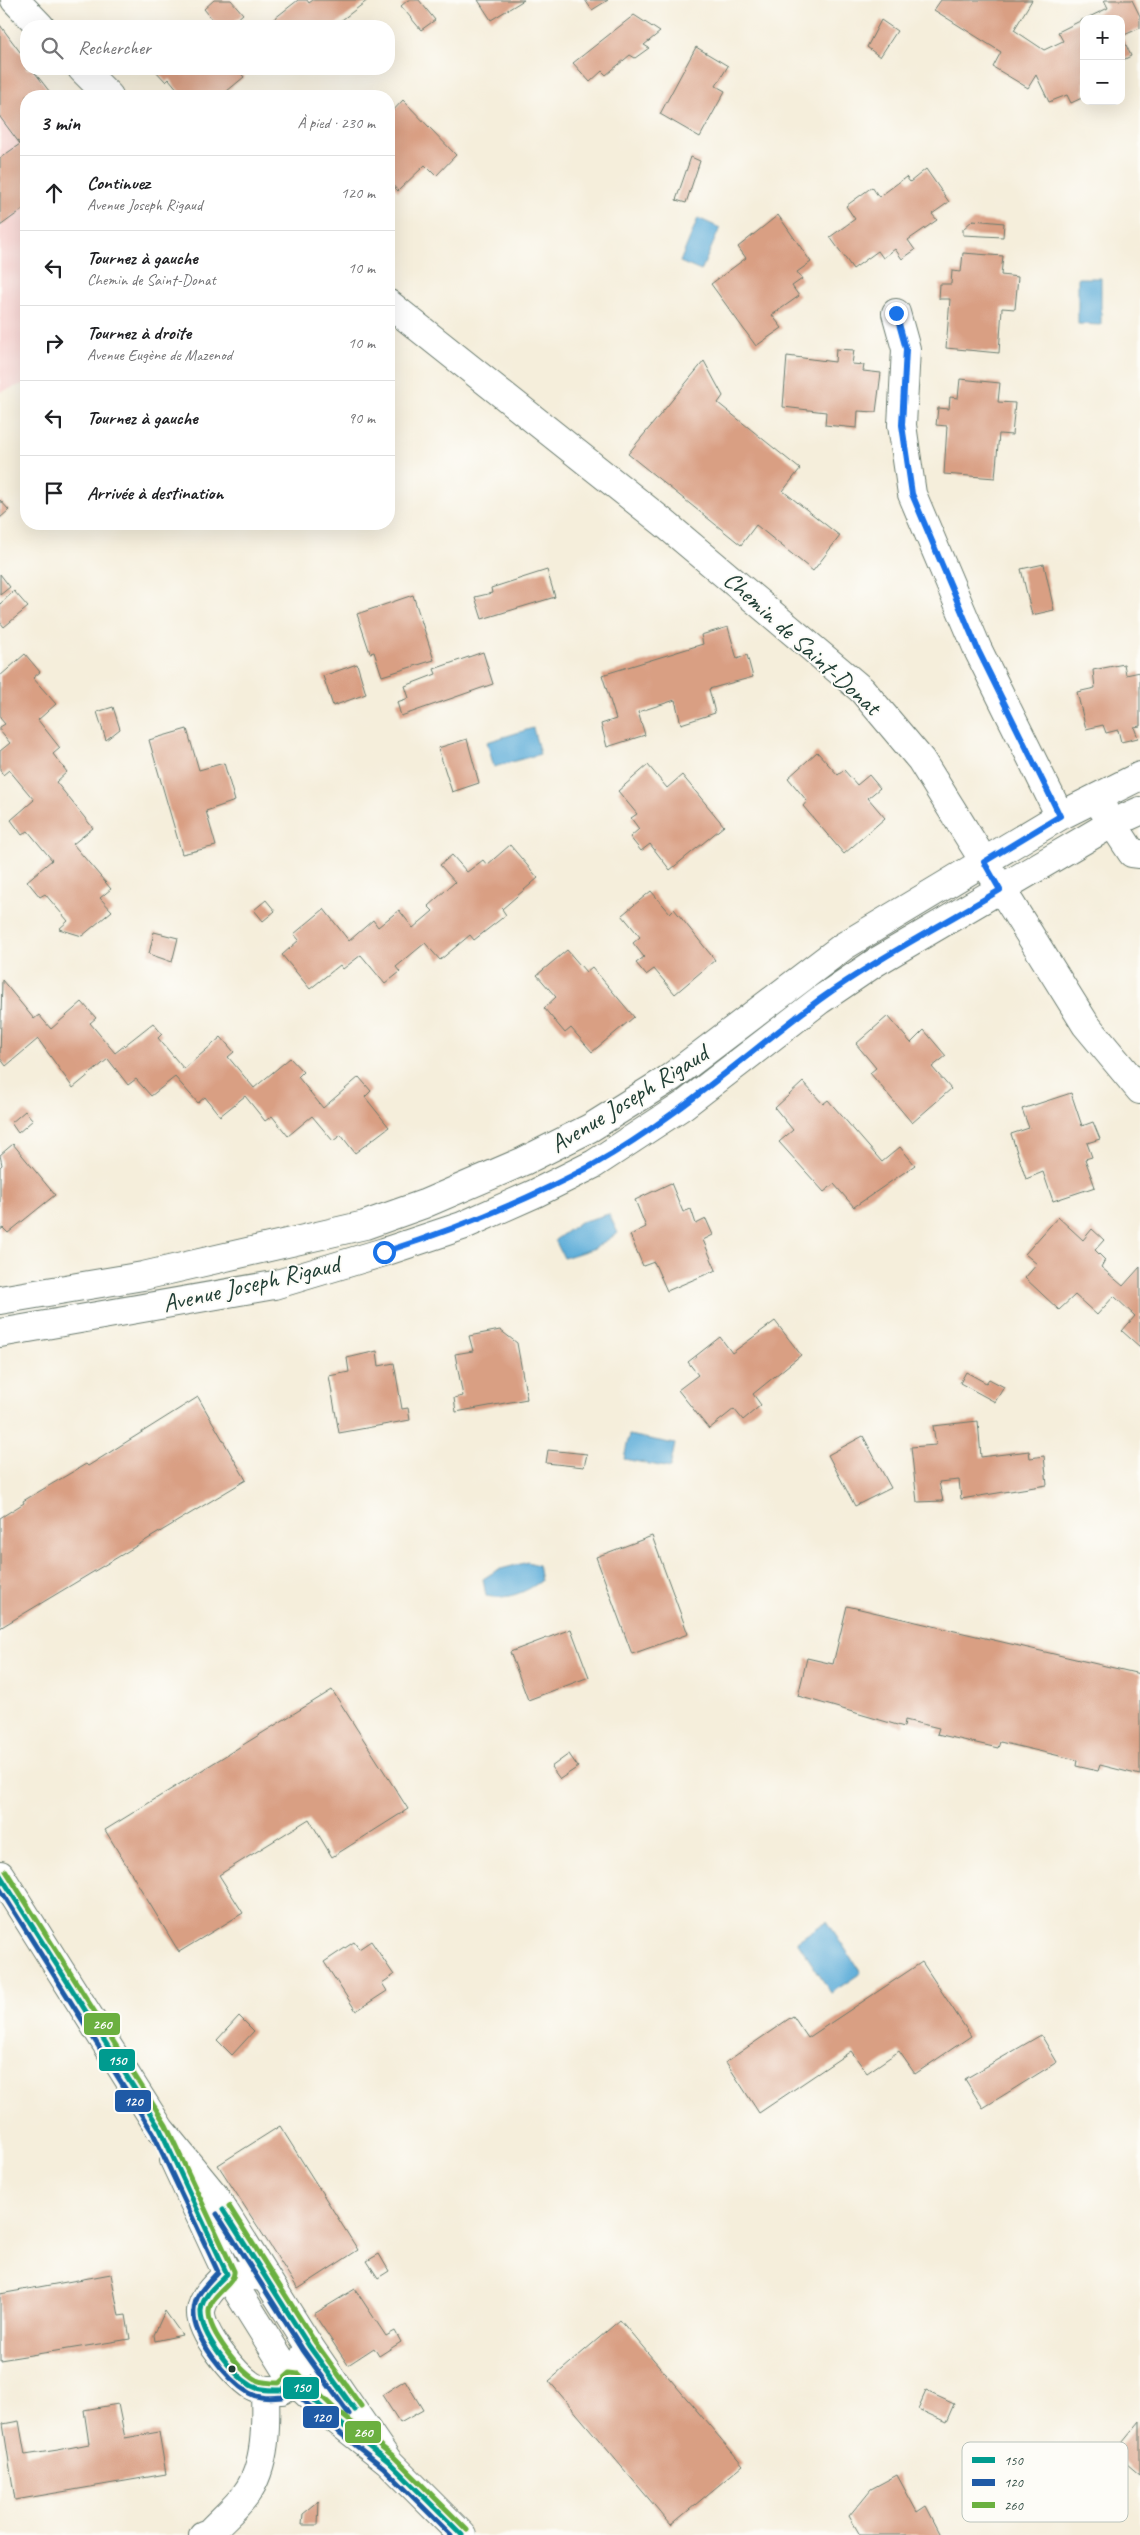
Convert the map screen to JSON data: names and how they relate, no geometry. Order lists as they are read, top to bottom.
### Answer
{
  "streets": {
    "street": ["Chemin de Saint-Donat", "Avenue Joseph Rigaud"]
  },
  "crossings": [
    ["Chemin de Saint-Donat", "Avenue Joseph Rigaud"]
  ],
  "lines": ["transit line 260", "transit line 150", "transit line 120"],
  "legend": ["150", "120", "260"],
  "page": {
    "map_buttons": ["+", "−"],
    "search": "Rechercher",
    "heading": ["3 min", "À pied · 230 m"],
    "list": [
      ["Continuez", "Avenue Joseph Rigaud", "120 m"],
      ["Tournez à gauche", "Chemin de Saint-Donat", "10 m"],
      ["Tournez à droite", "Avenue Eugène de Mazenod", "10 m"],
      ["Tournez à gauche", "90 m"],
      "Arrivée à destination"
    ]
  }
}
